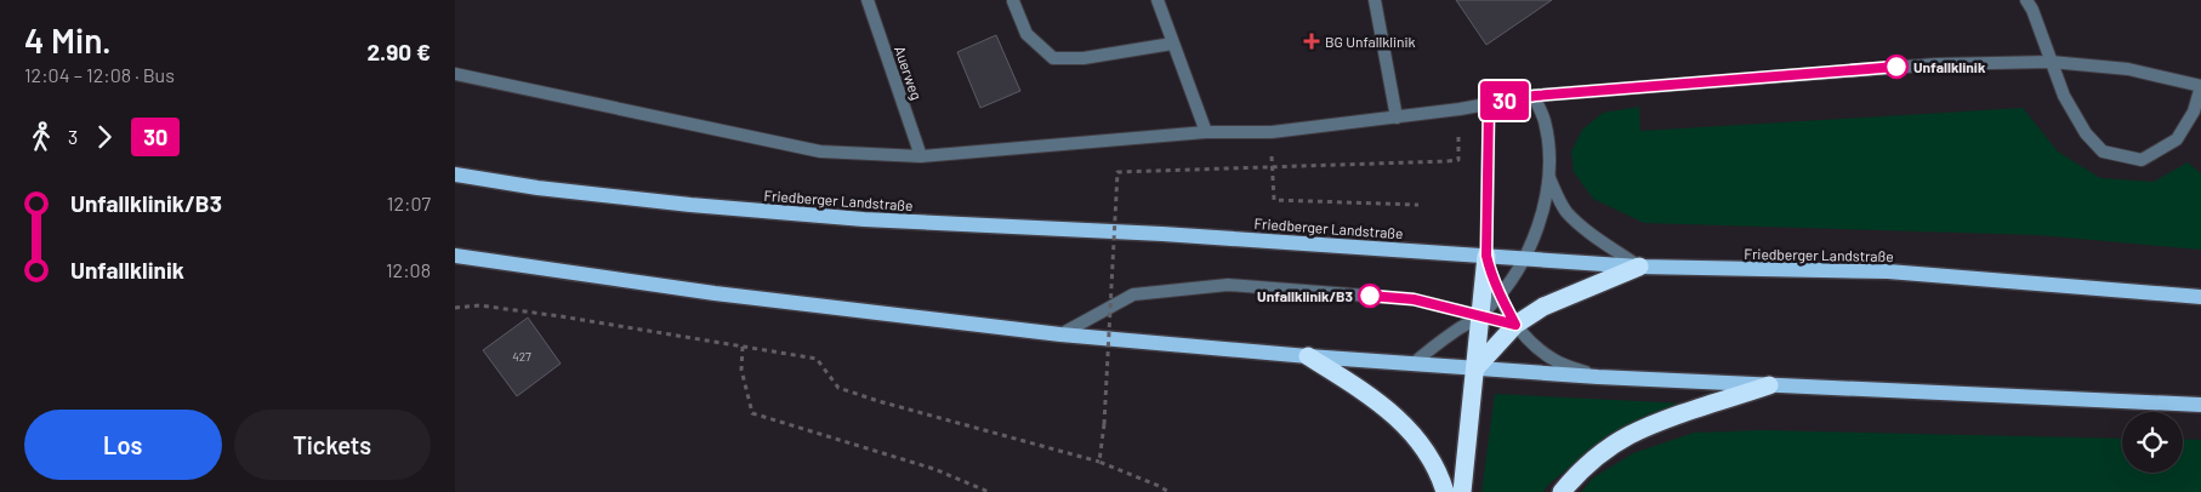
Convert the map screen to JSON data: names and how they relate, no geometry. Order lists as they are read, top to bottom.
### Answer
{
  "streets": {
    "main road": ["Friedberger Landstraße"],
    "street": ["Auerweg"]
  },
  "places": {
    "health": ["BG Unfallklinik"],
    "other": ["Unfallklinik", "Unfallklinik/B3"]
  },
  "lines": ["bus line 30"],
  "house_numbers": ["427"],
  "page": {
    "heading": ["4 Min.", "12:04 – 12:08 · Bus", "2.90 €"],
    "on_map": "30",
    "legs": ["3", "30"],
    "list": [
      {
        "name": "Unfallklinik/B3",
        "value": "12:07"
      },
      {
        "name": "Unfallklinik",
        "value": "12:08"
      }
    ],
    "buttons": ["Los", "Tickets"]
  }
}
